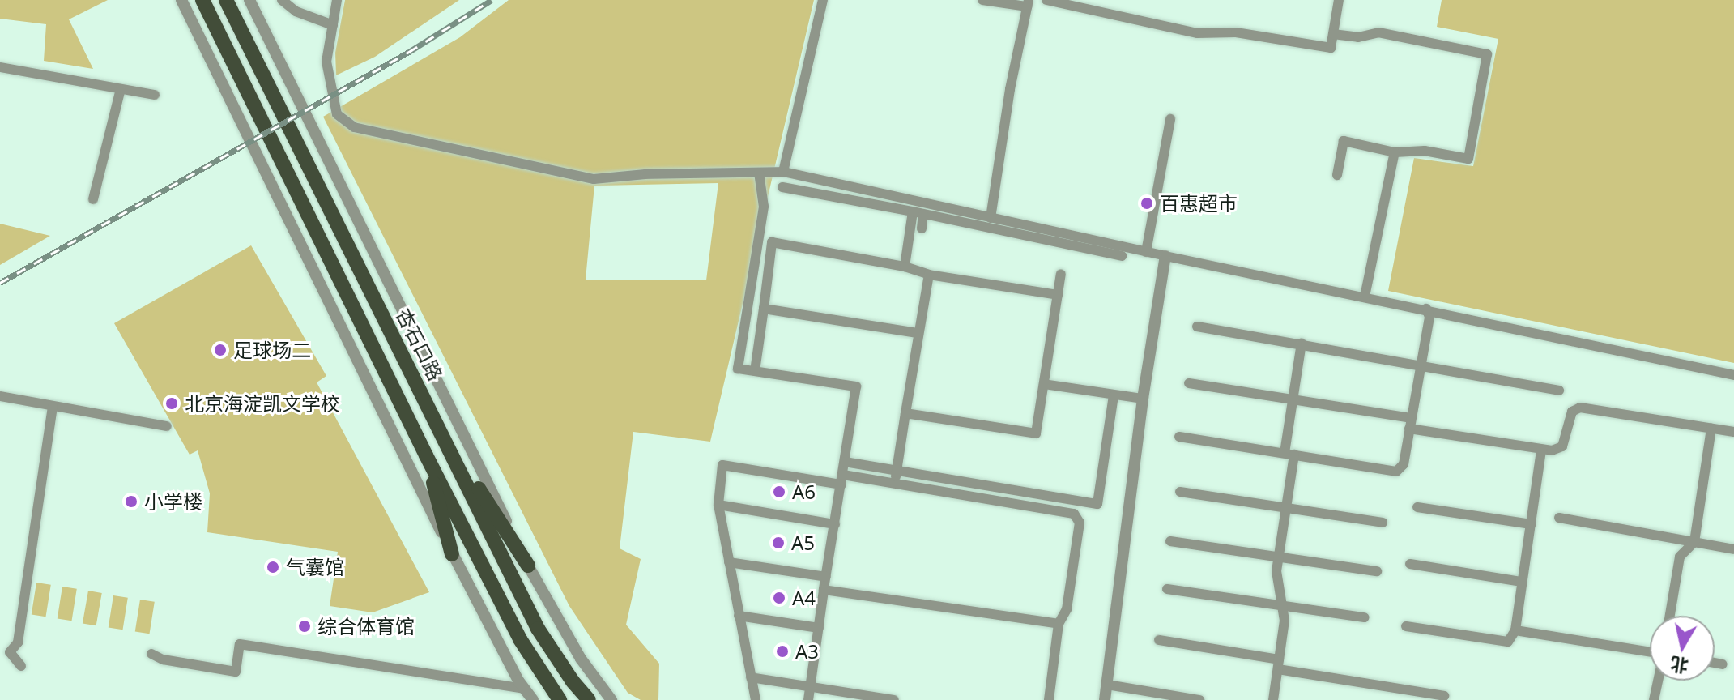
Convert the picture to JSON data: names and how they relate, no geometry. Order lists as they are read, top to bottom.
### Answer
{
  "streets": {
    "main road": ["杏石口路"]
  },
  "places": [
    "百惠超市",
    "足球场二",
    "北京海淀凯文学校",
    "A6",
    "小学楼",
    "A5",
    "气囊馆",
    "A4",
    "综合体育馆",
    "A3"
  ],
  "north": "bottom"
}
